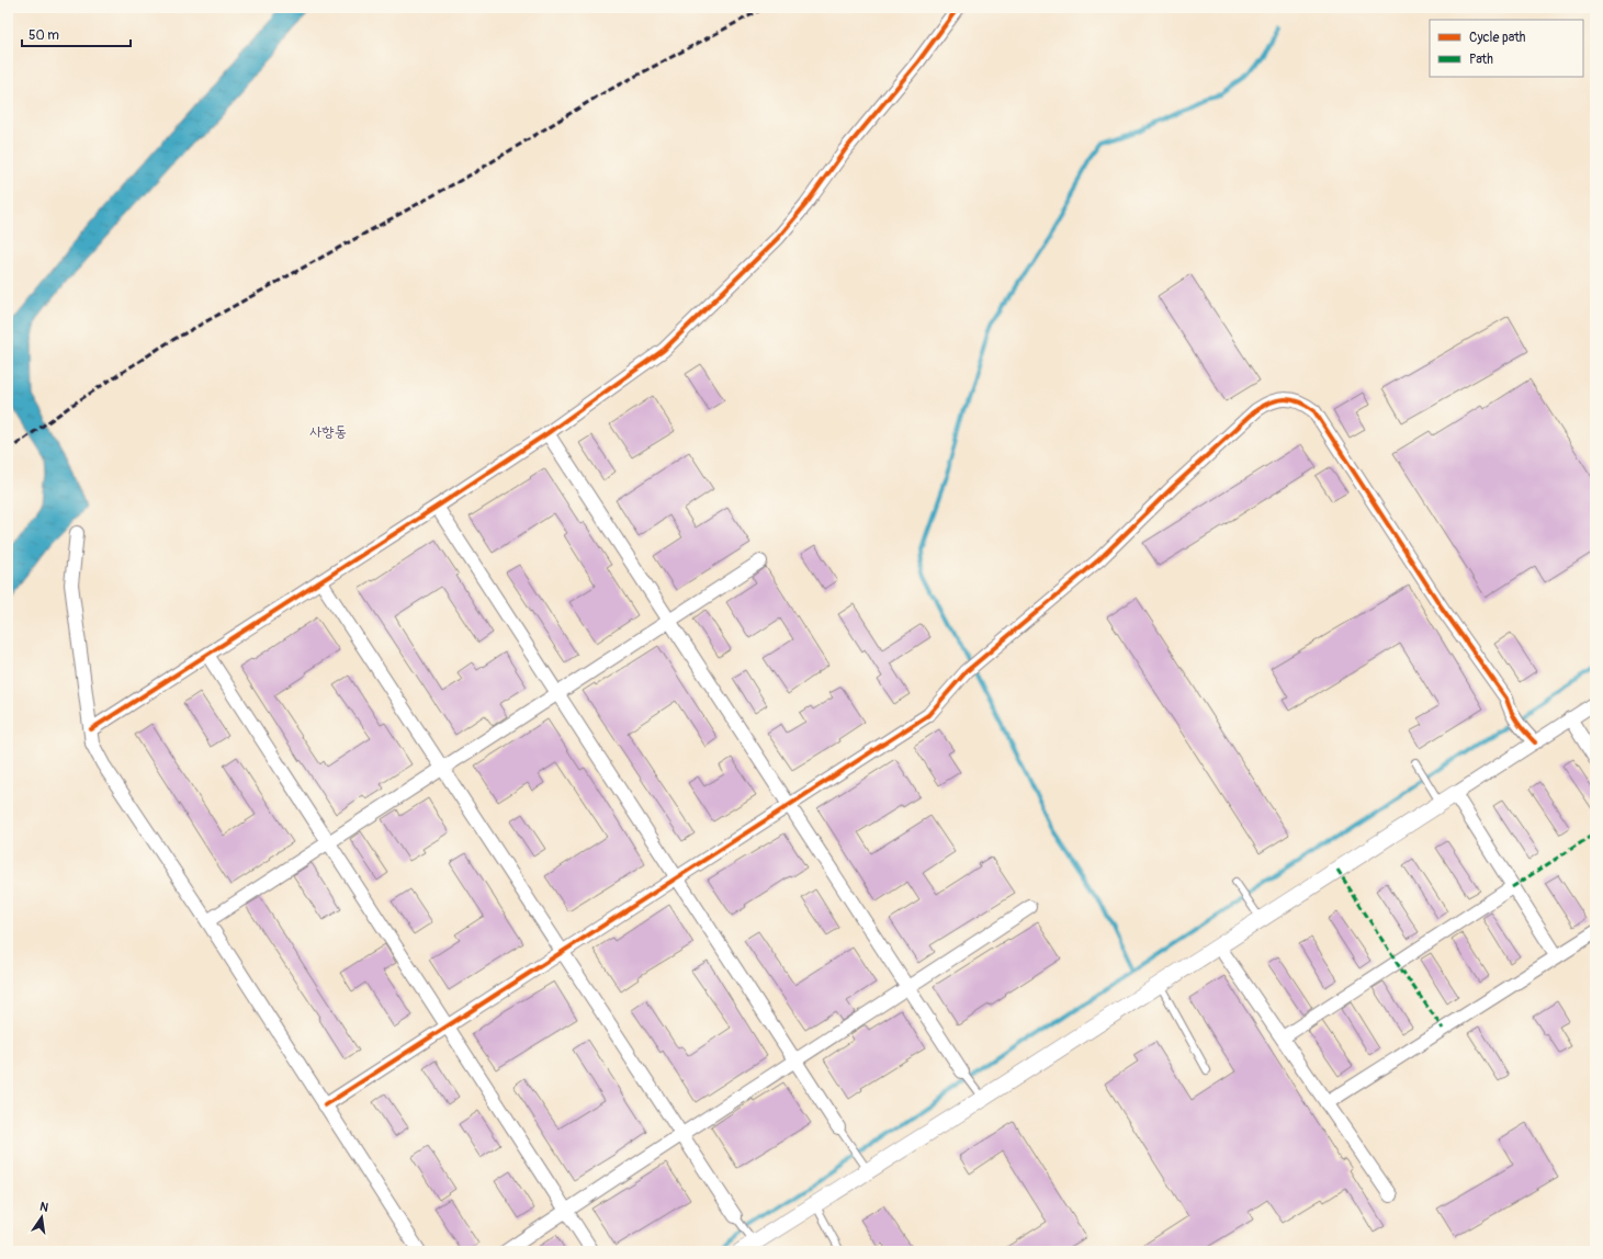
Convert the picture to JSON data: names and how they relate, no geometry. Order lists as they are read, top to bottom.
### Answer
{
  "districts": ["사향동"],
  "legend": ["Cycle path", "Path"],
  "scale_bar": "50 m",
  "north": "top"
}
